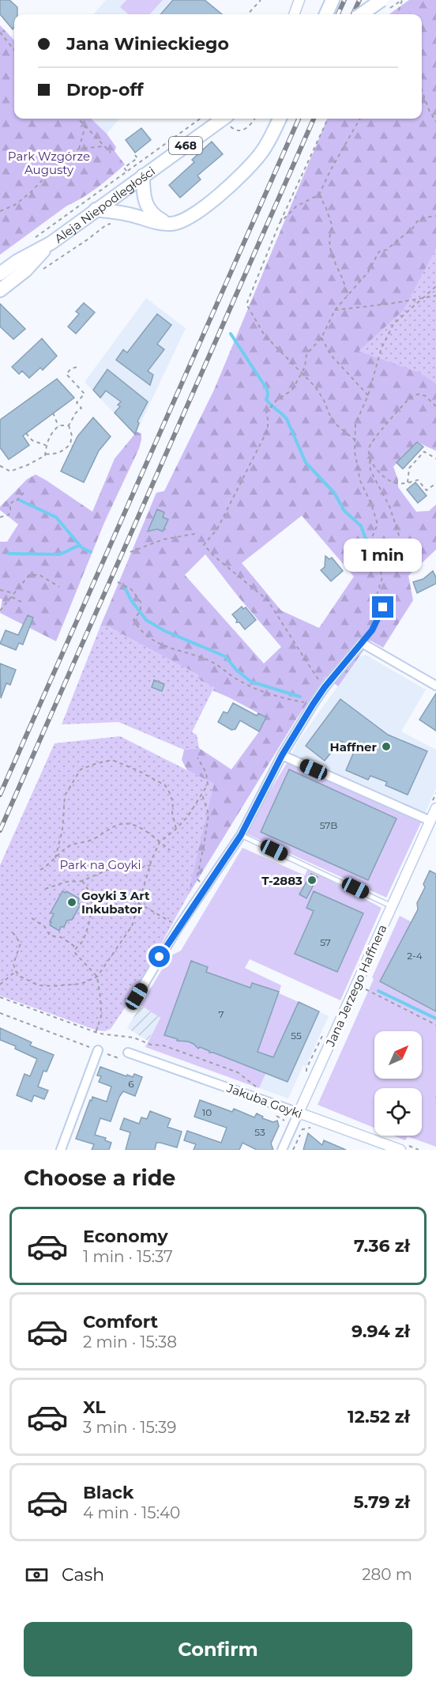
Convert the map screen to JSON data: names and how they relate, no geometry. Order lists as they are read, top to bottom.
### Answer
{
  "streets": {
    "main road": ["468", "Aleja Niepodległości"],
    "street": ["Jana Jerzego Haffnera", "Jakuba Goyki"]
  },
  "crossings": [
    ["Jana Jerzego Haffnera", "Jakuba Goyki"]
  ],
  "parks": ["Park Wzgórze Augusty", "Park na Goyki"],
  "places": ["Haffner", "T-2883", "Goyki 3 Art Inkubator"],
  "house_numbers": [
    "57B",
    "57",
    "2-4",
    "7",
    "55",
    "6",
    "10",
    "53"
  ],
  "north": "top right",
  "page": {
    "banner": ["Jana Winieckiego", "Drop-off"],
    "bubble": "1 min",
    "heading": "Choose a ride",
    "list": [
      {
        "name": "Economy",
        "note": "1 min · 15:37",
        "value": "7.36 zł"
      },
      {
        "name": "Comfort",
        "note": "2 min · 15:38",
        "value": "9.94 zł"
      },
      {
        "name": "XL",
        "note": "3 min · 15:39",
        "value": "12.52 zł"
      },
      {
        "name": "Black",
        "note": "4 min · 15:40",
        "value": "5.79 zł"
      }
    ],
    "pay": ["Cash", "280 m"],
    "buttons": "Confirm"
  }
}
